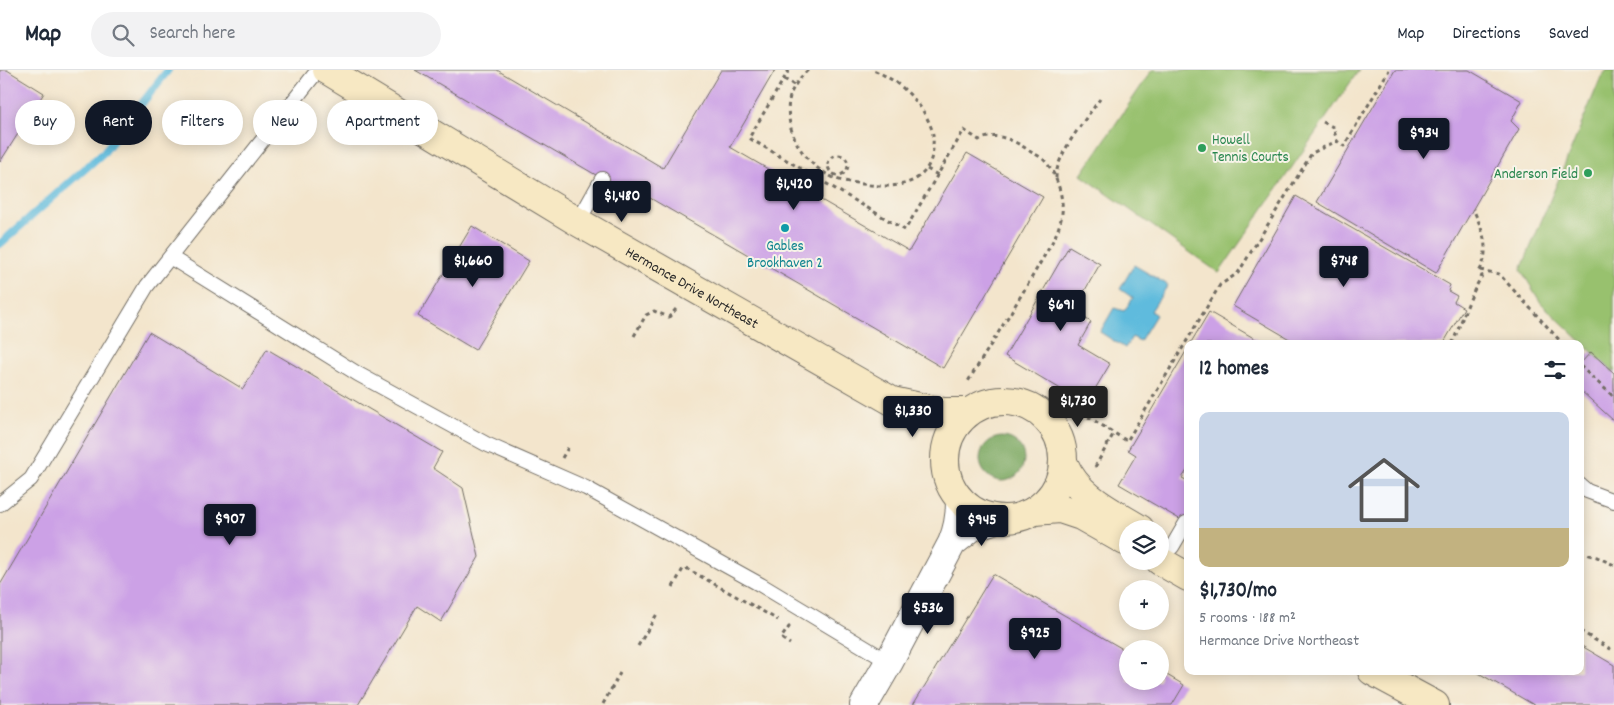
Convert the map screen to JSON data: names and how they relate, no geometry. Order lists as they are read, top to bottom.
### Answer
{
  "streets": {
    "street": ["Hermance Drive Northeast"]
  },
  "places": ["Howell Tennis Courts", "Anderson Field", "Gables Brookhaven 2"],
  "page": {
    "header": "Map",
    "search": "Search here",
    "nav": ["Map", "Directions", "Saved"],
    "chip": [
      "Buy",
      "Rent",
      "Filters",
      "New",
      "Apartment"
    ],
    "price": [
      "$934",
      "$1,420",
      "$1,480",
      "$1,660",
      "$748",
      "$691",
      "$1,730",
      "$1,330",
      "$907",
      "$945",
      "$536",
      "$925"
    ],
    "heading": "12 homes",
    "list": [
      {
        "name": "$1,730/mo",
        "note": "5 rooms · 188 m² · Hermance Drive Northeast"
      }
    ],
    "map_buttons": ["+", "−"]
  }
}
